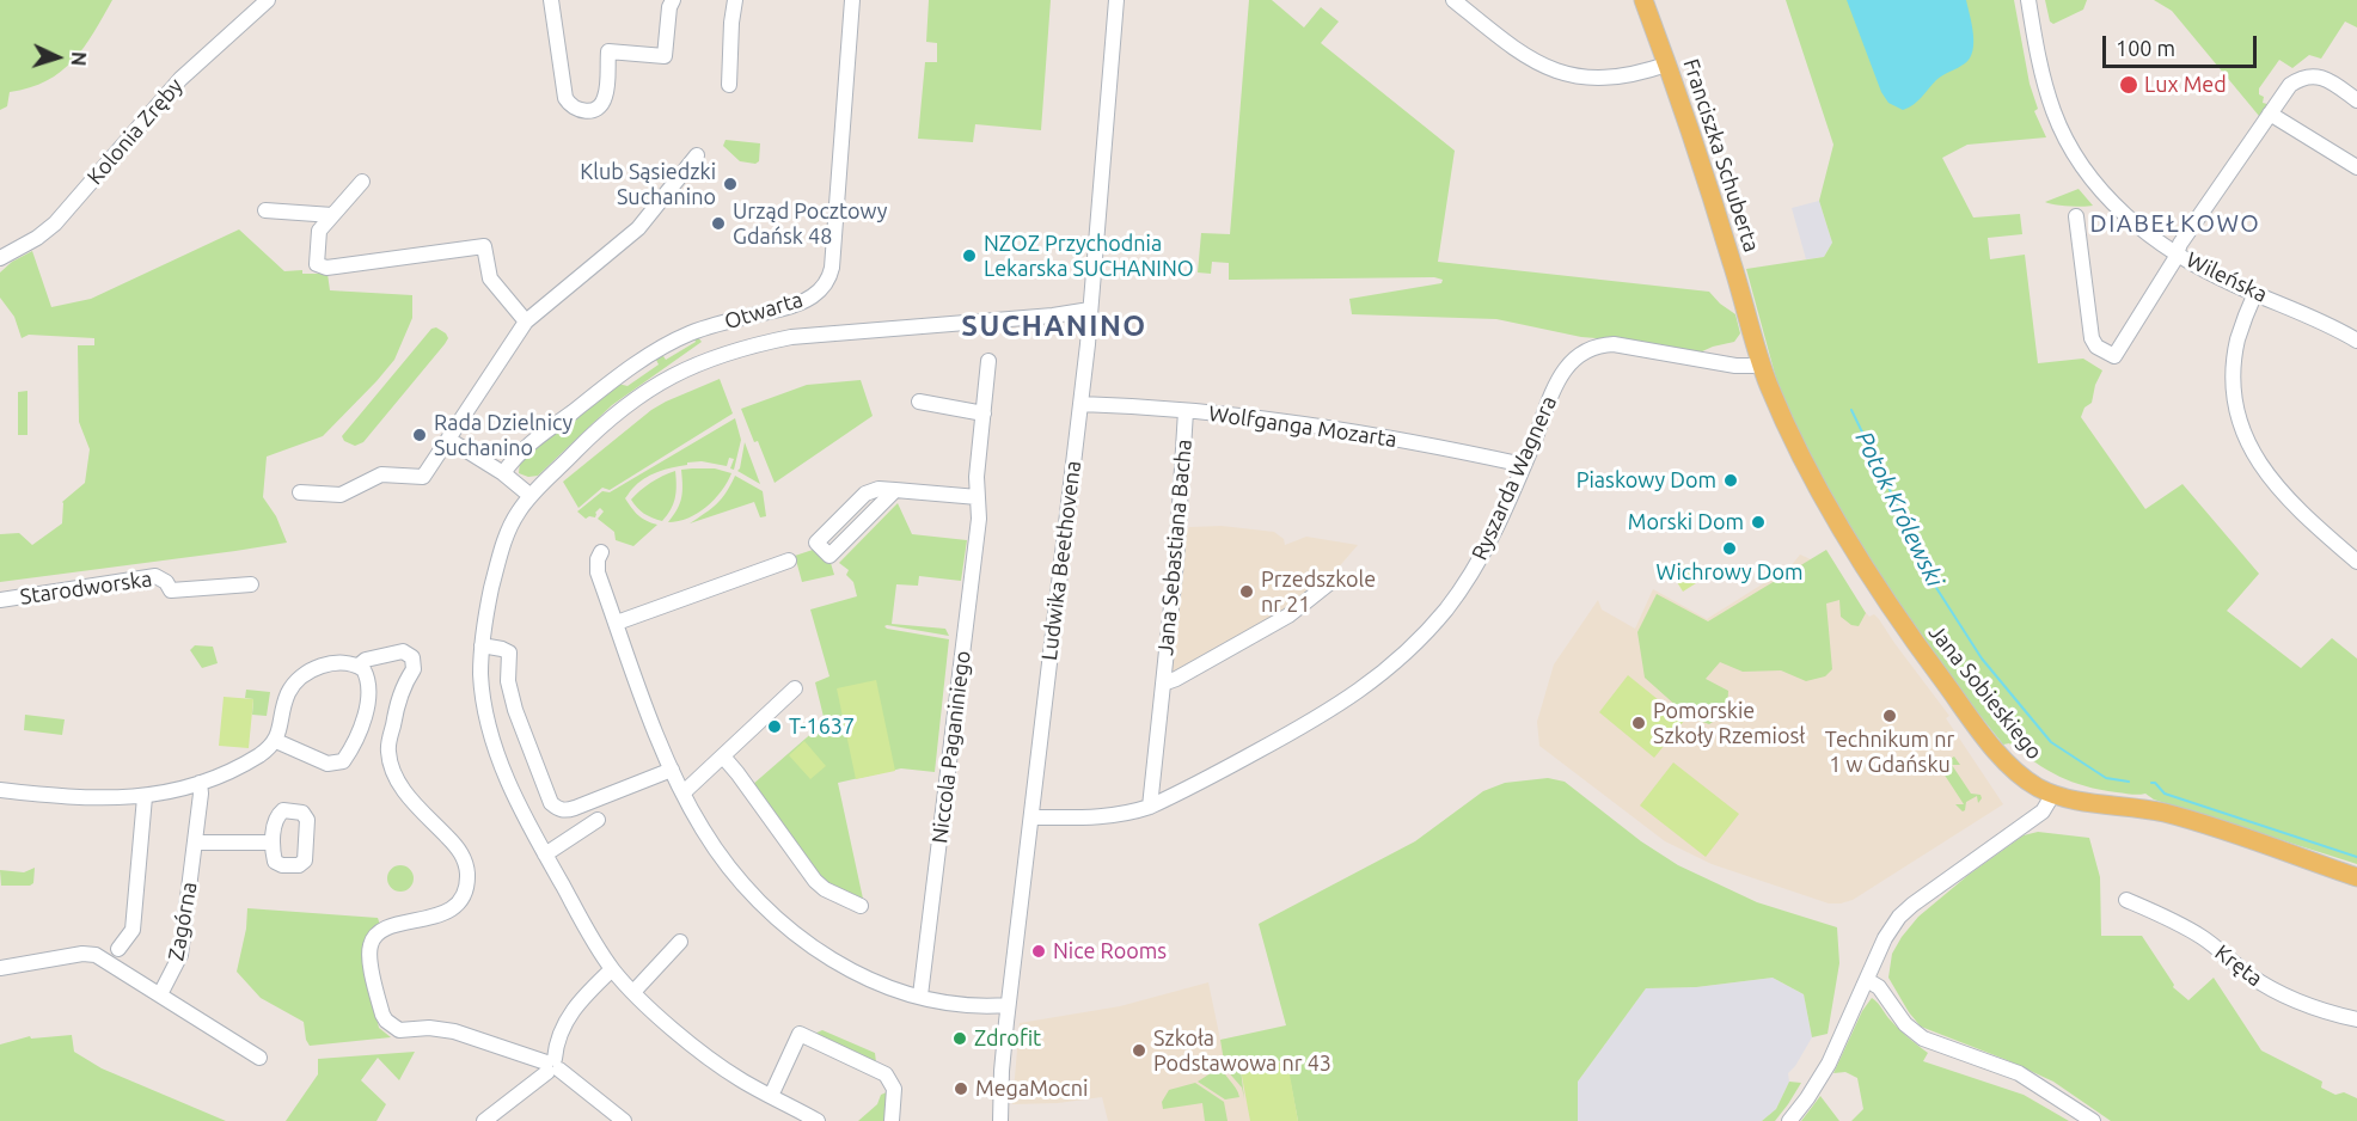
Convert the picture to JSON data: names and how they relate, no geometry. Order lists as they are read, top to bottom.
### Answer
{
  "streets": {
    "main road": ["Franciszka Schuberta", "Jana Sobieskiego"],
    "street": [
      "Kolonia Zręby",
      "Wileńska",
      "Otwarta",
      "Wolfganga Mozarta",
      "Ryszarda Wagnera",
      "Jana Sebastiana Bacha",
      "Ludwika Beethovena",
      "Starodworska",
      "Niccola Paganiniego",
      "Zagórna",
      "Kręta"
    ]
  },
  "crossings": [
    ["Franciszka Schuberta", "Jana Sobieskiego"],
    ["Wolfganga Mozarta", "Ryszarda Wagnera"],
    ["Wolfganga Mozarta", "Jana Sebastiana Bacha"],
    ["Wolfganga Mozarta", "Ludwika Beethovena"],
    ["Ryszarda Wagnera", "Jana Sebastiana Bacha"],
    ["Ryszarda Wagnera", "Ludwika Beethovena"],
    ["Ryszarda Wagnera", "Jana Sobieskiego"]
  ],
  "districts": ["DIABEŁKOWO", "SUCHANINO"],
  "water": ["Potok Królewski"],
  "places": [
    "Lux Med",
    "Klub Sąsiedzki Suchanino",
    "Urząd Pocztowy Gdańsk 48",
    "NZOZ Przychodnia Lekarska SUCHANINO",
    "Rada Dzielnicy Suchanino",
    "Piaskowy Dom",
    "Morski Dom",
    "Wichrowy Dom",
    "Przedszkole nr 21",
    "Technikum nr 1 w Gdańsku",
    "Pomorskie Szkoły Rzemiosł",
    "T-1637",
    "Nice Rooms",
    "Zdrofit",
    "Szkoła Podstawowa nr 43",
    "MegaMocni"
  ],
  "scale_bar": "100 m",
  "north": "right"
}
